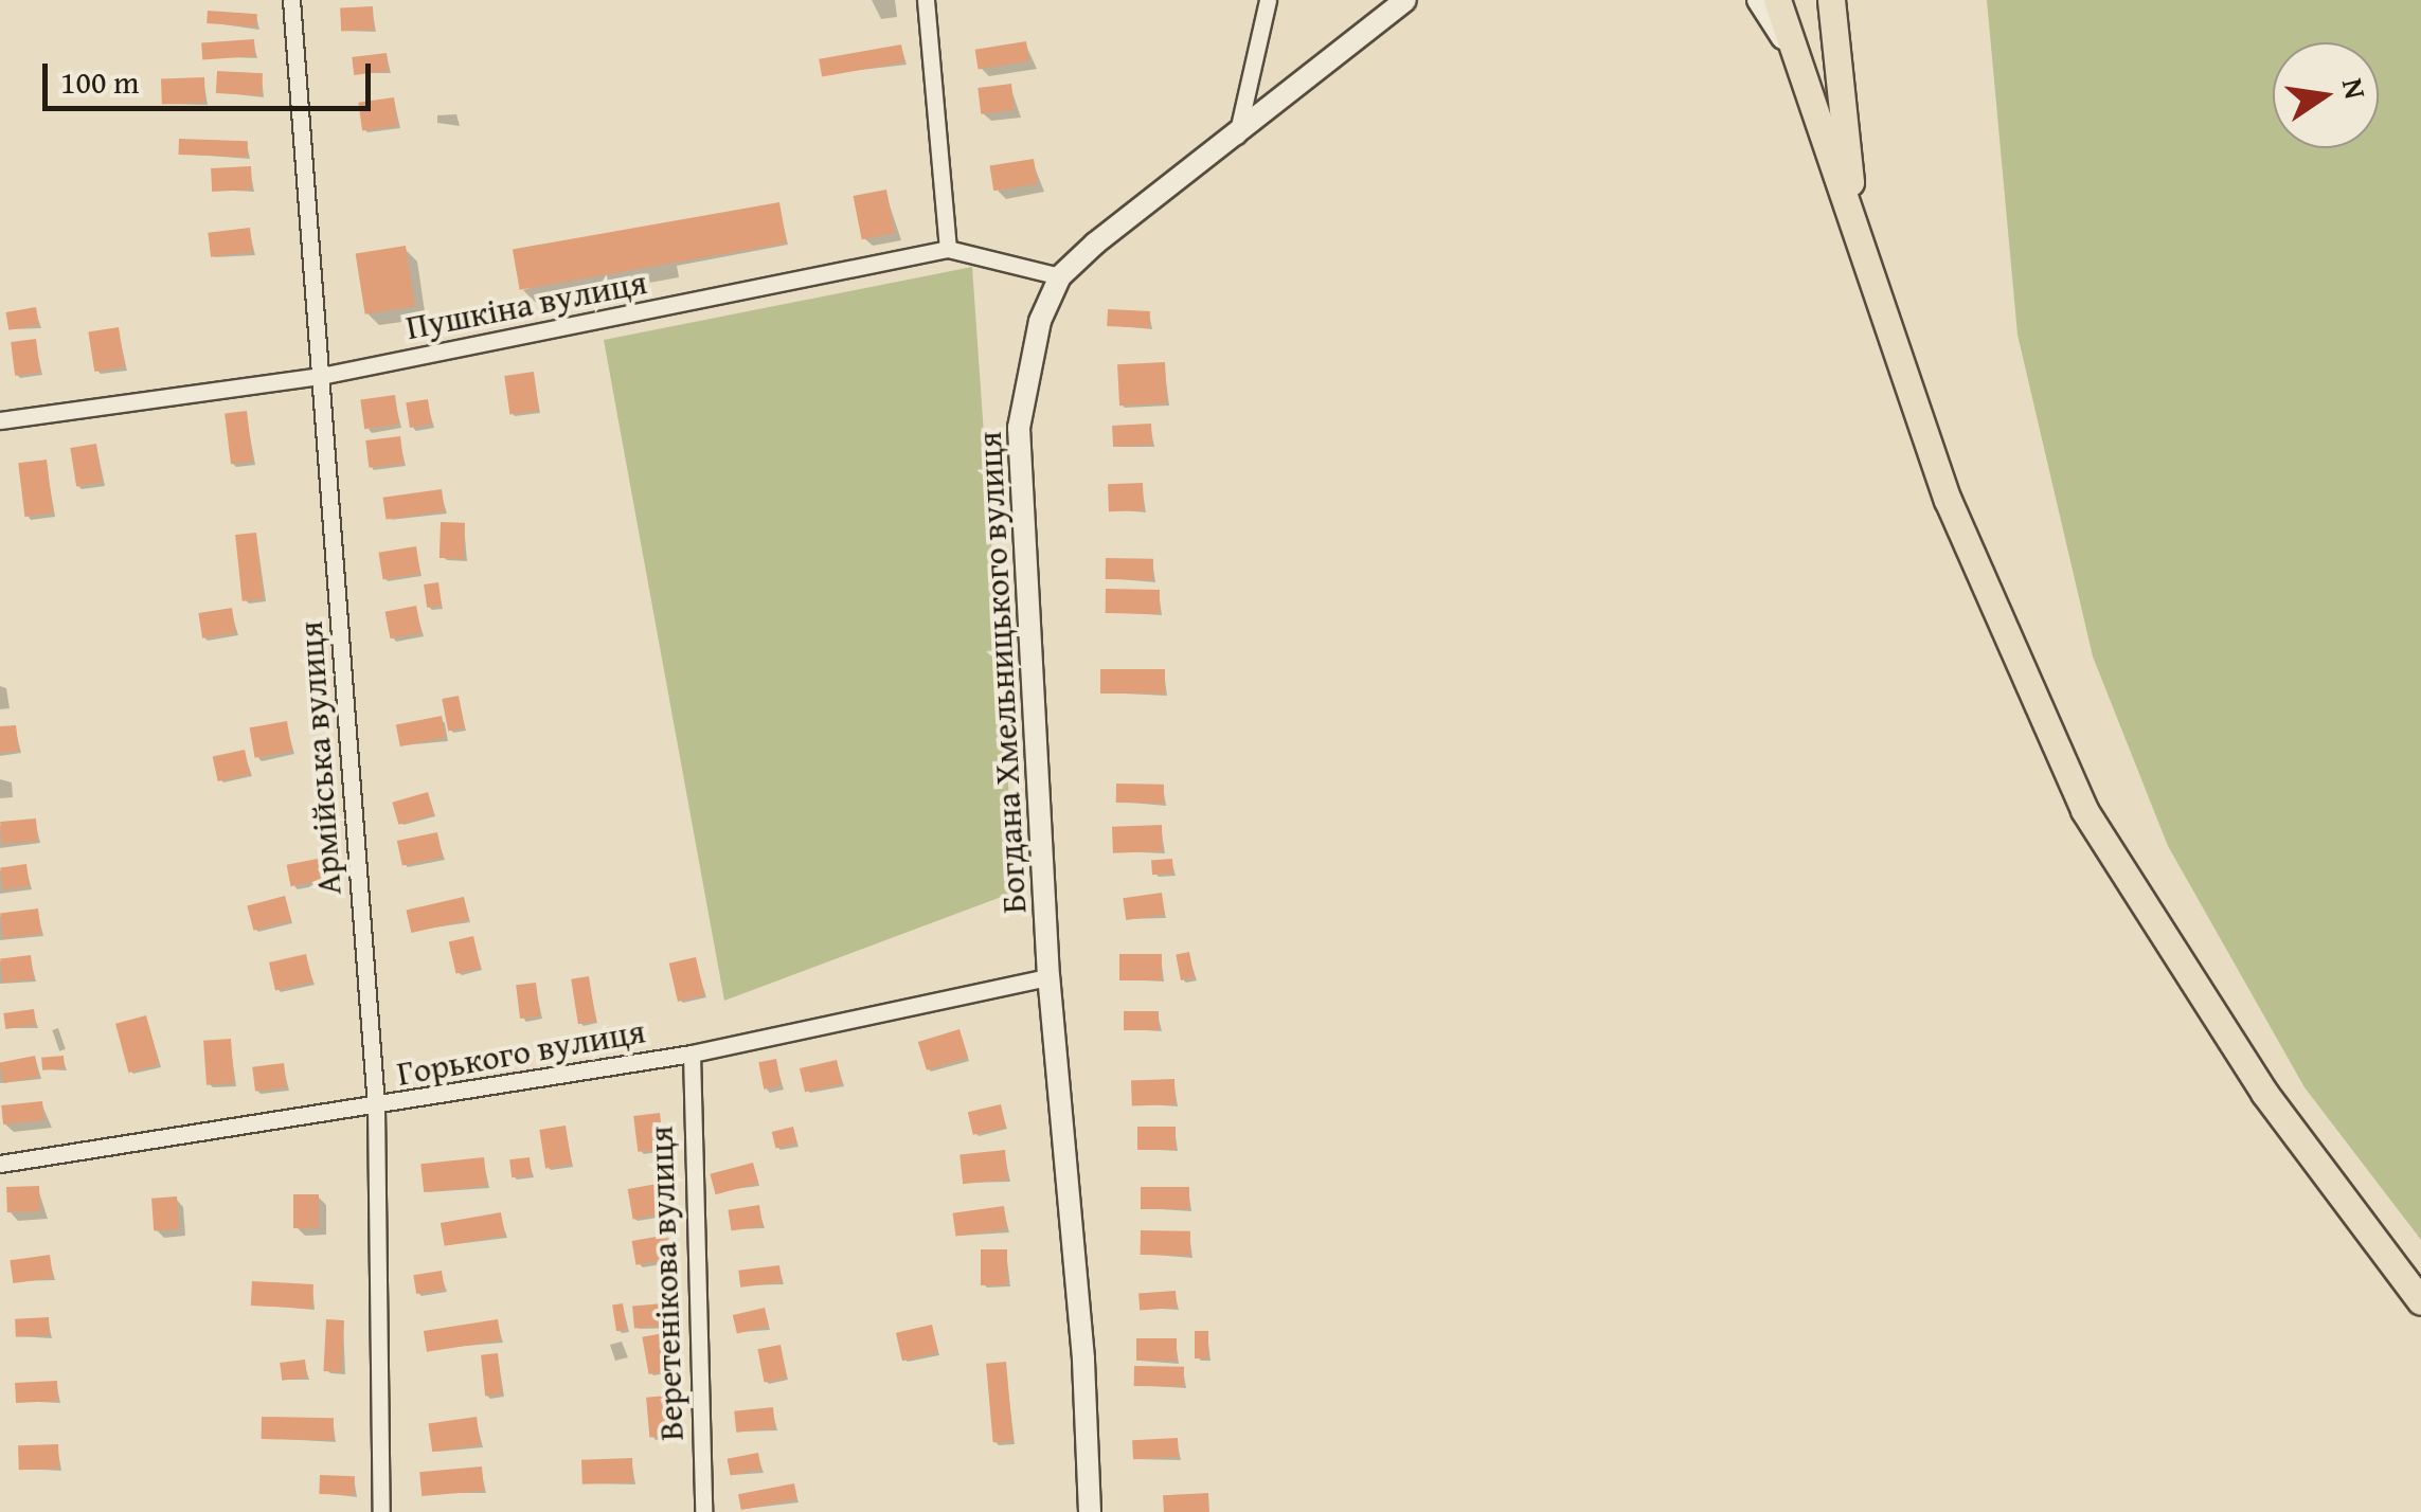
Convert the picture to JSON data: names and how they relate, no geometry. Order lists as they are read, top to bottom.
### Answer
{
  "streets": {
    "street": [
      "Пушкіна вулиця",
      "Богдана Хмельницького вулиця",
      "Армійська вулиця",
      "Горького вулиця",
      "Веретенікова вулиця"
    ]
  },
  "crossings": [
    ["Пушкіна вулиця", "Богдана Хмельницького вулиця"],
    ["Пушкіна вулиця", "Армійська вулиця"],
    ["Богдана Хмельницького вулиця", "Горького вулиця"],
    ["Армійська вулиця", "Горького вулиця"],
    ["Горького вулиця", "Веретенікова вулиця"]
  ],
  "scale_bar": "100 m",
  "north": "right"
}
